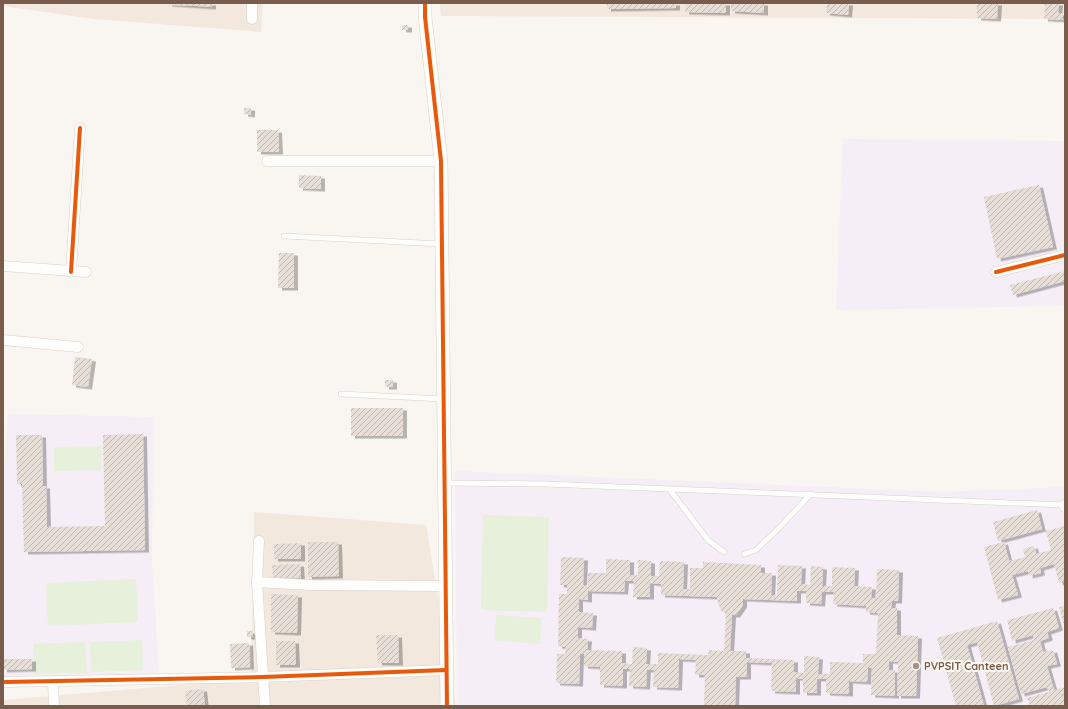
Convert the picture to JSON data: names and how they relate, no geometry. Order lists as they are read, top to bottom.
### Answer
{
  "places": ["PVPSIT Canteen"]
}
